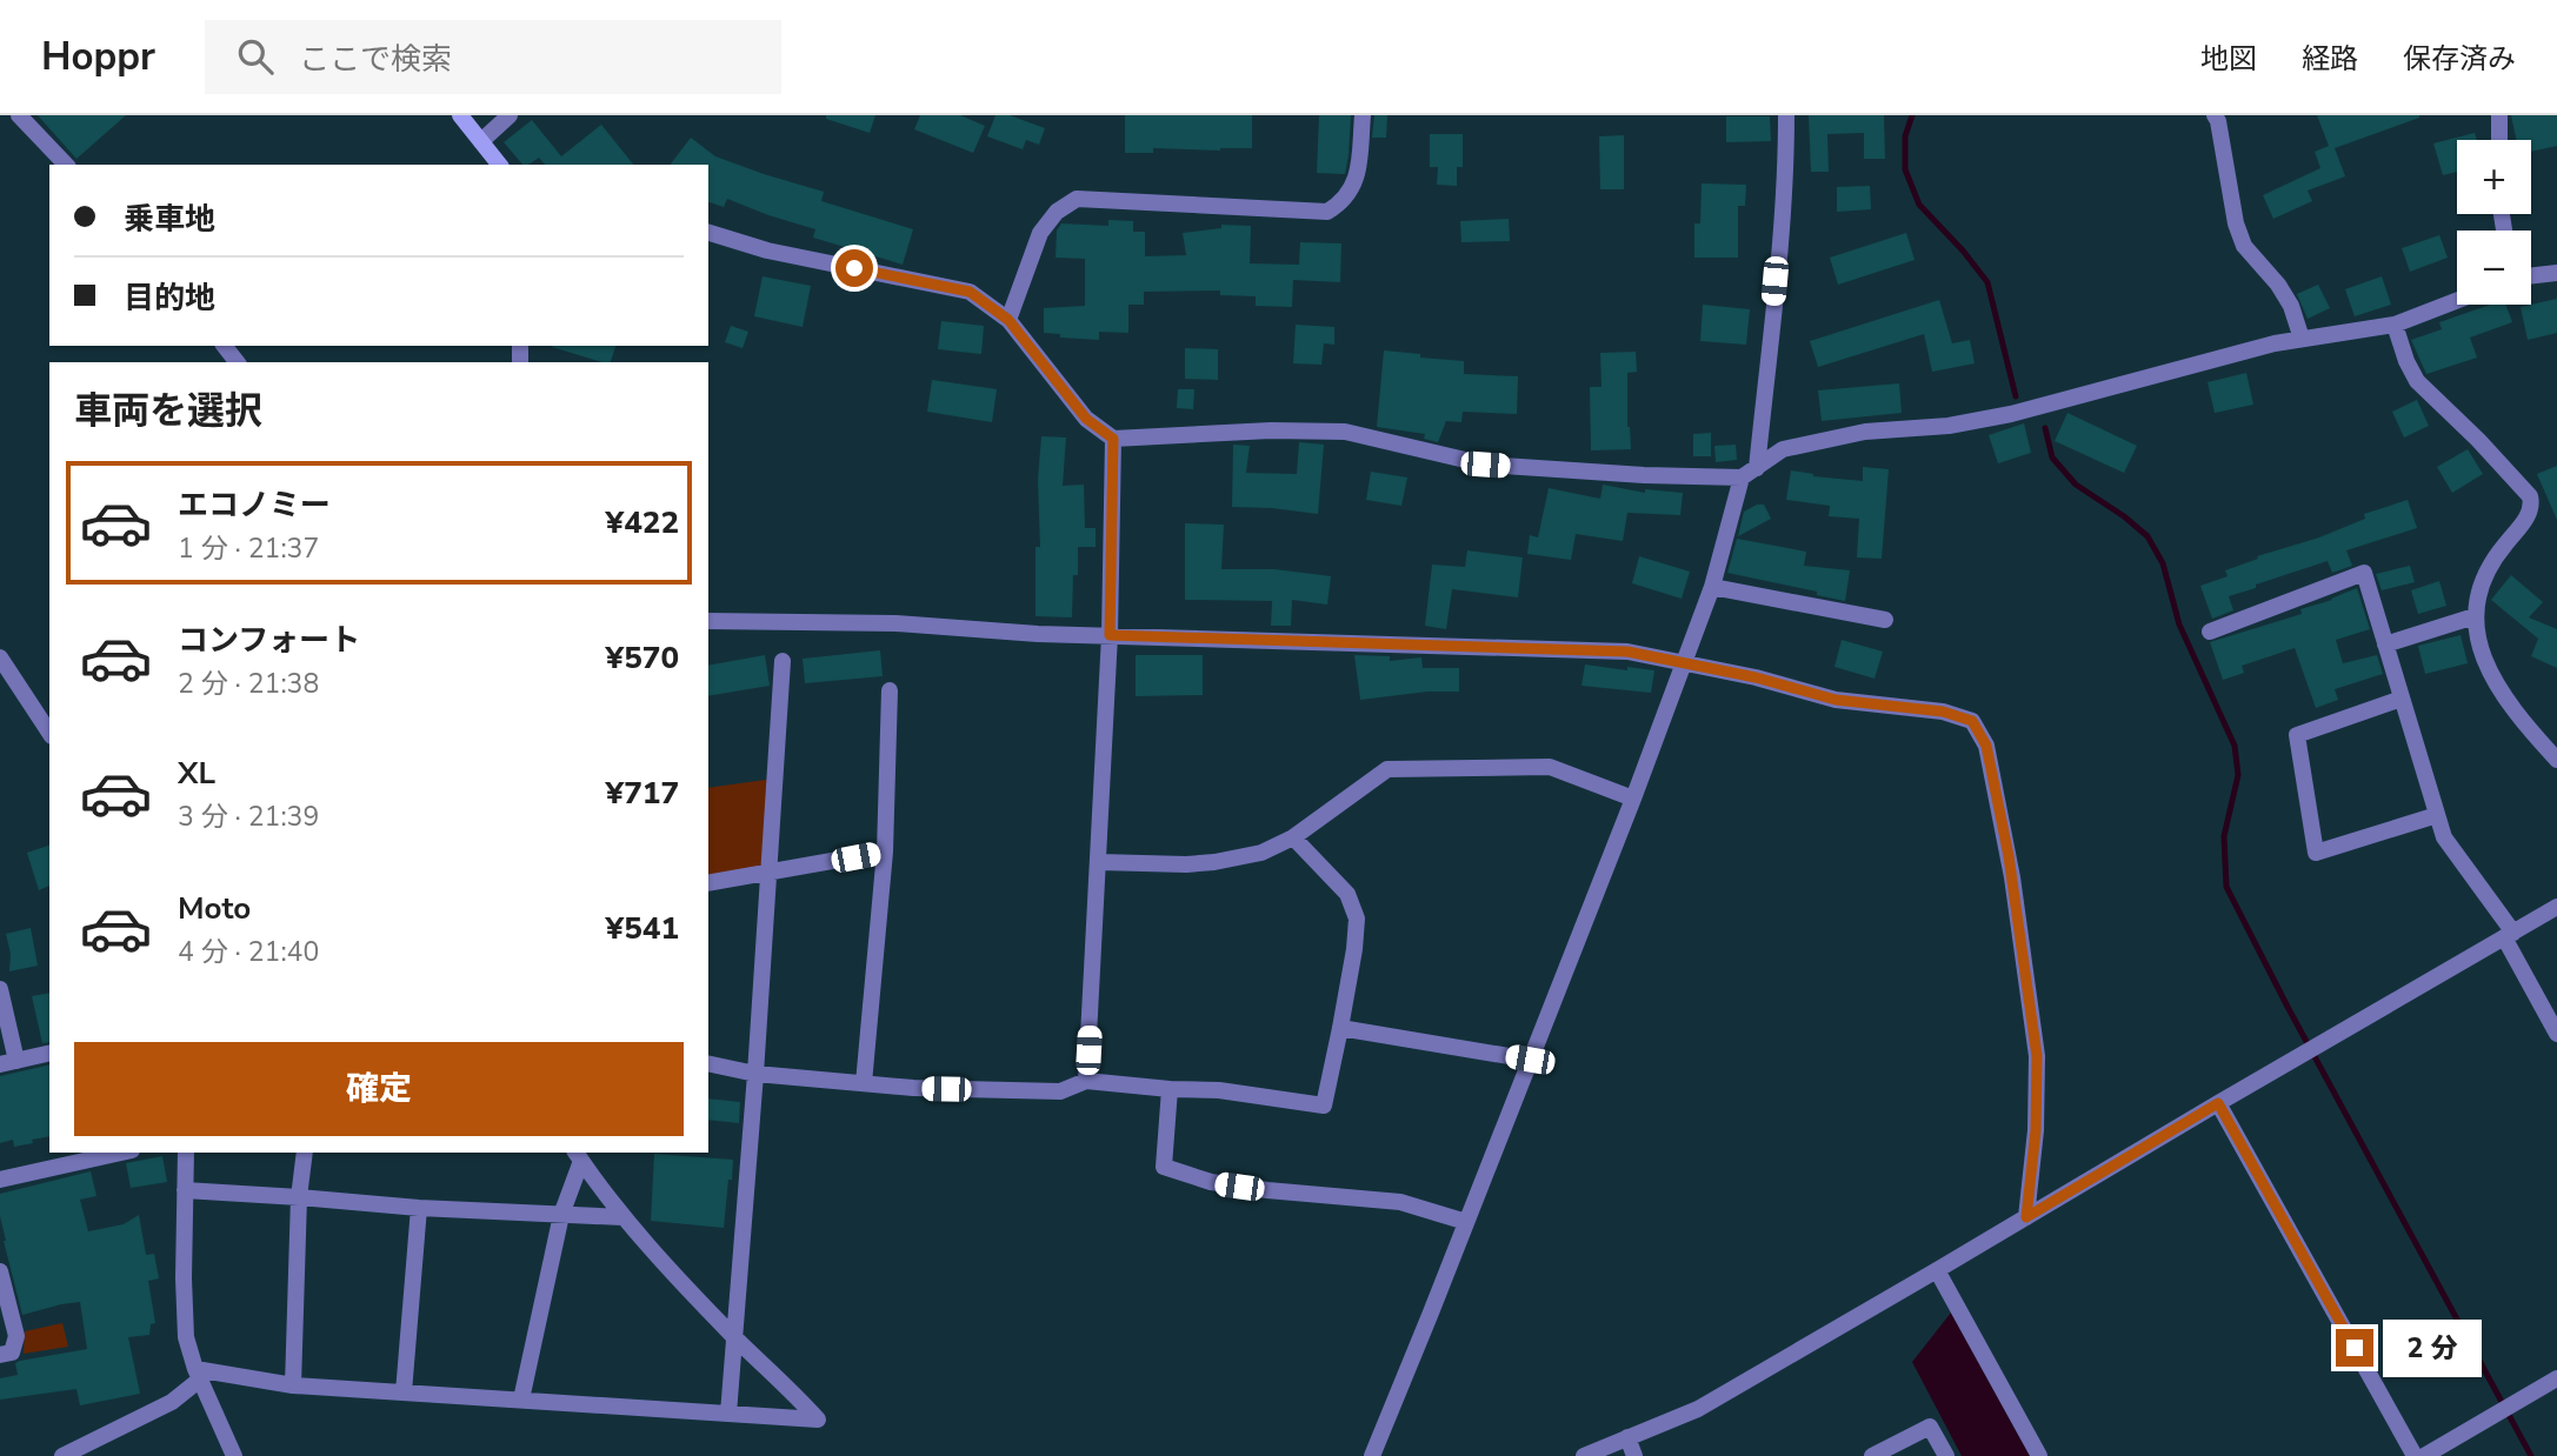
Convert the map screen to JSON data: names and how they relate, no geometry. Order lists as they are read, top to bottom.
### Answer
{
  "page": {
    "header": "Hoppr",
    "search": "ここで検索",
    "nav": ["地図", "経路", "保存済み"],
    "map_buttons": ["+", "−"],
    "banner": ["乗車地", "目的地"],
    "heading": "車両を選択",
    "list": [
      {
        "name": "エコノミー",
        "note": "1 分 · 21:37",
        "value": "¥422"
      },
      {
        "name": "コンフォート",
        "note": "2 分 · 21:38",
        "value": "¥570"
      },
      {
        "name": "XL",
        "note": "3 分 · 21:39",
        "value": "¥717"
      },
      {
        "name": "Moto",
        "note": "4 分 · 21:40",
        "value": "¥541"
      }
    ],
    "buttons": "確定",
    "bubble": "2 分"
  }
}
